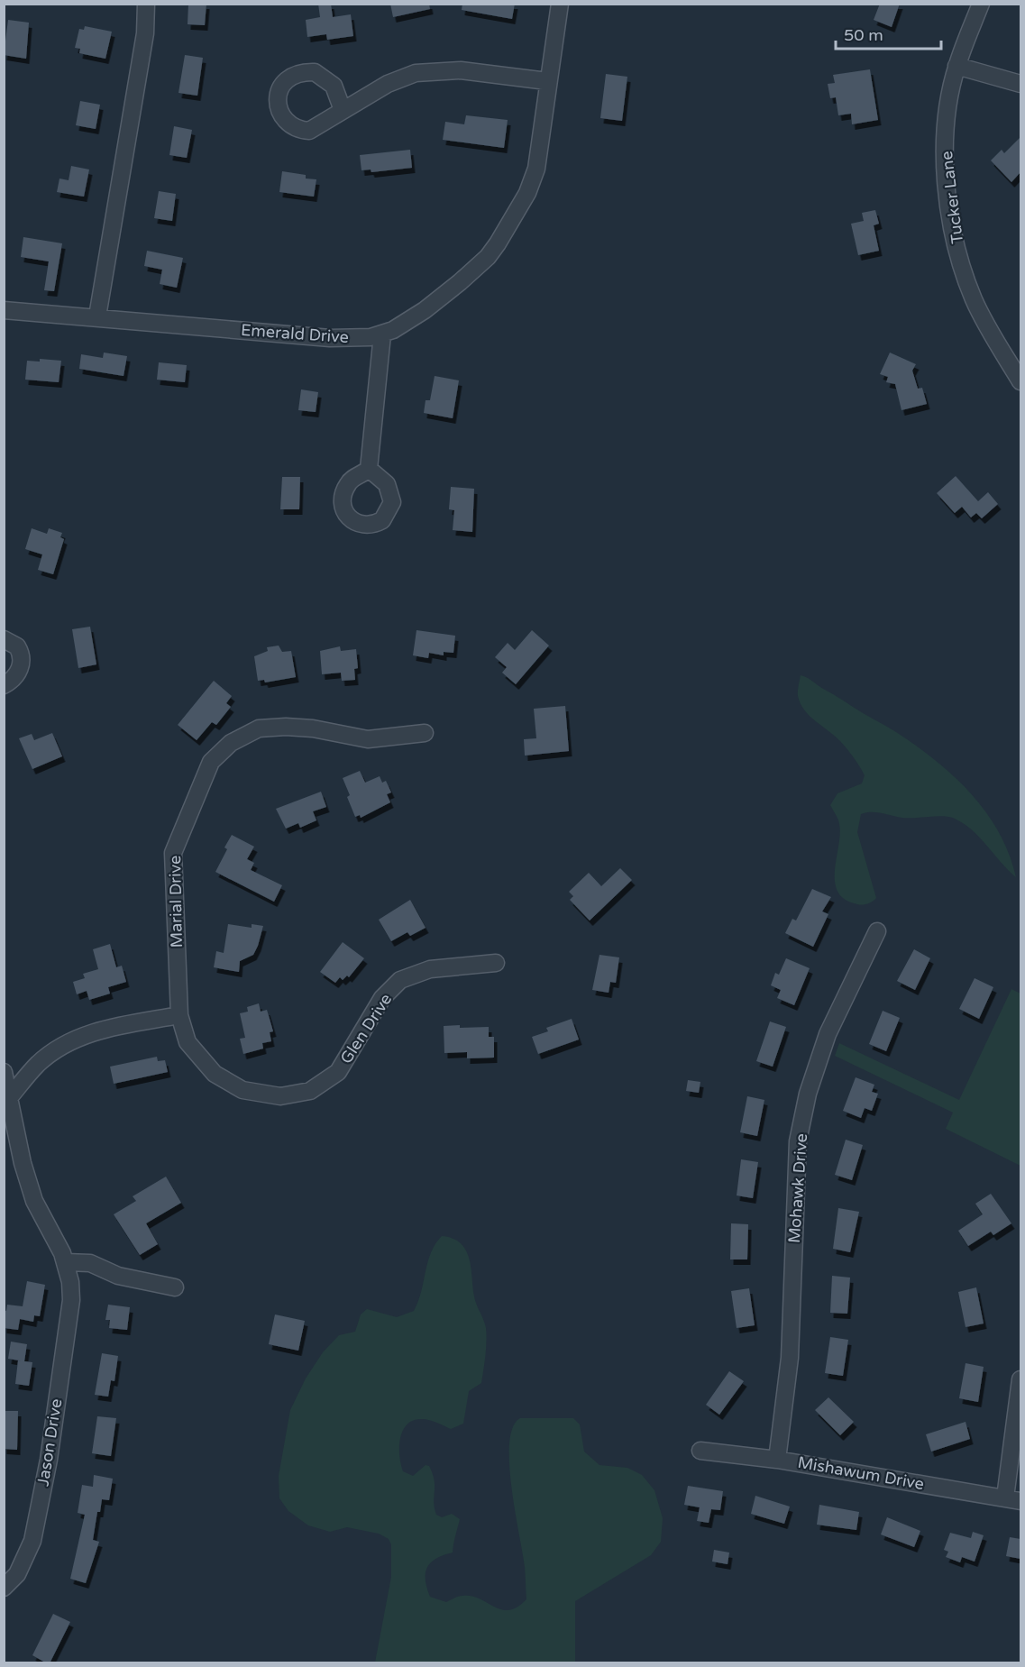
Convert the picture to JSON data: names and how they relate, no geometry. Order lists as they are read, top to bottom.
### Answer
{
  "streets": {
    "street": [
      "Tucker Lane",
      "Emerald Drive",
      "Marial Drive",
      "Glen Drive",
      "Mohawk Drive",
      "Jason Drive",
      "Mishawum Drive"
    ]
  },
  "crossings": [
    ["Marial Drive", "Glen Drive"],
    ["Mohawk Drive", "Mishawum Drive"]
  ],
  "scale_bar": "50 m"
}
